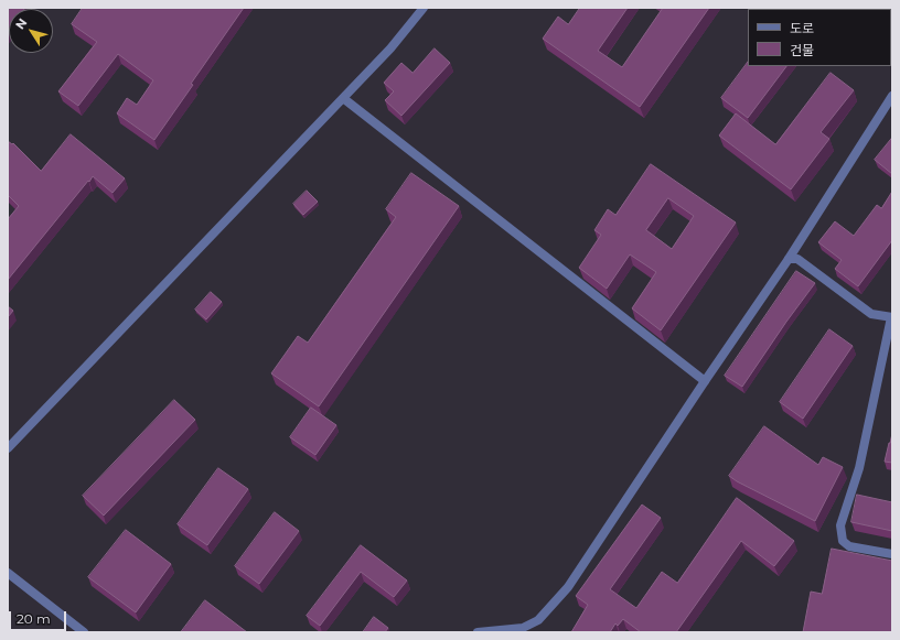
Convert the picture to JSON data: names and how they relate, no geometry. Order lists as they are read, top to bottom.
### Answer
{
  "legend": ["도로", "건물"],
  "scale_bar": "20 m",
  "north": "top left"
}
